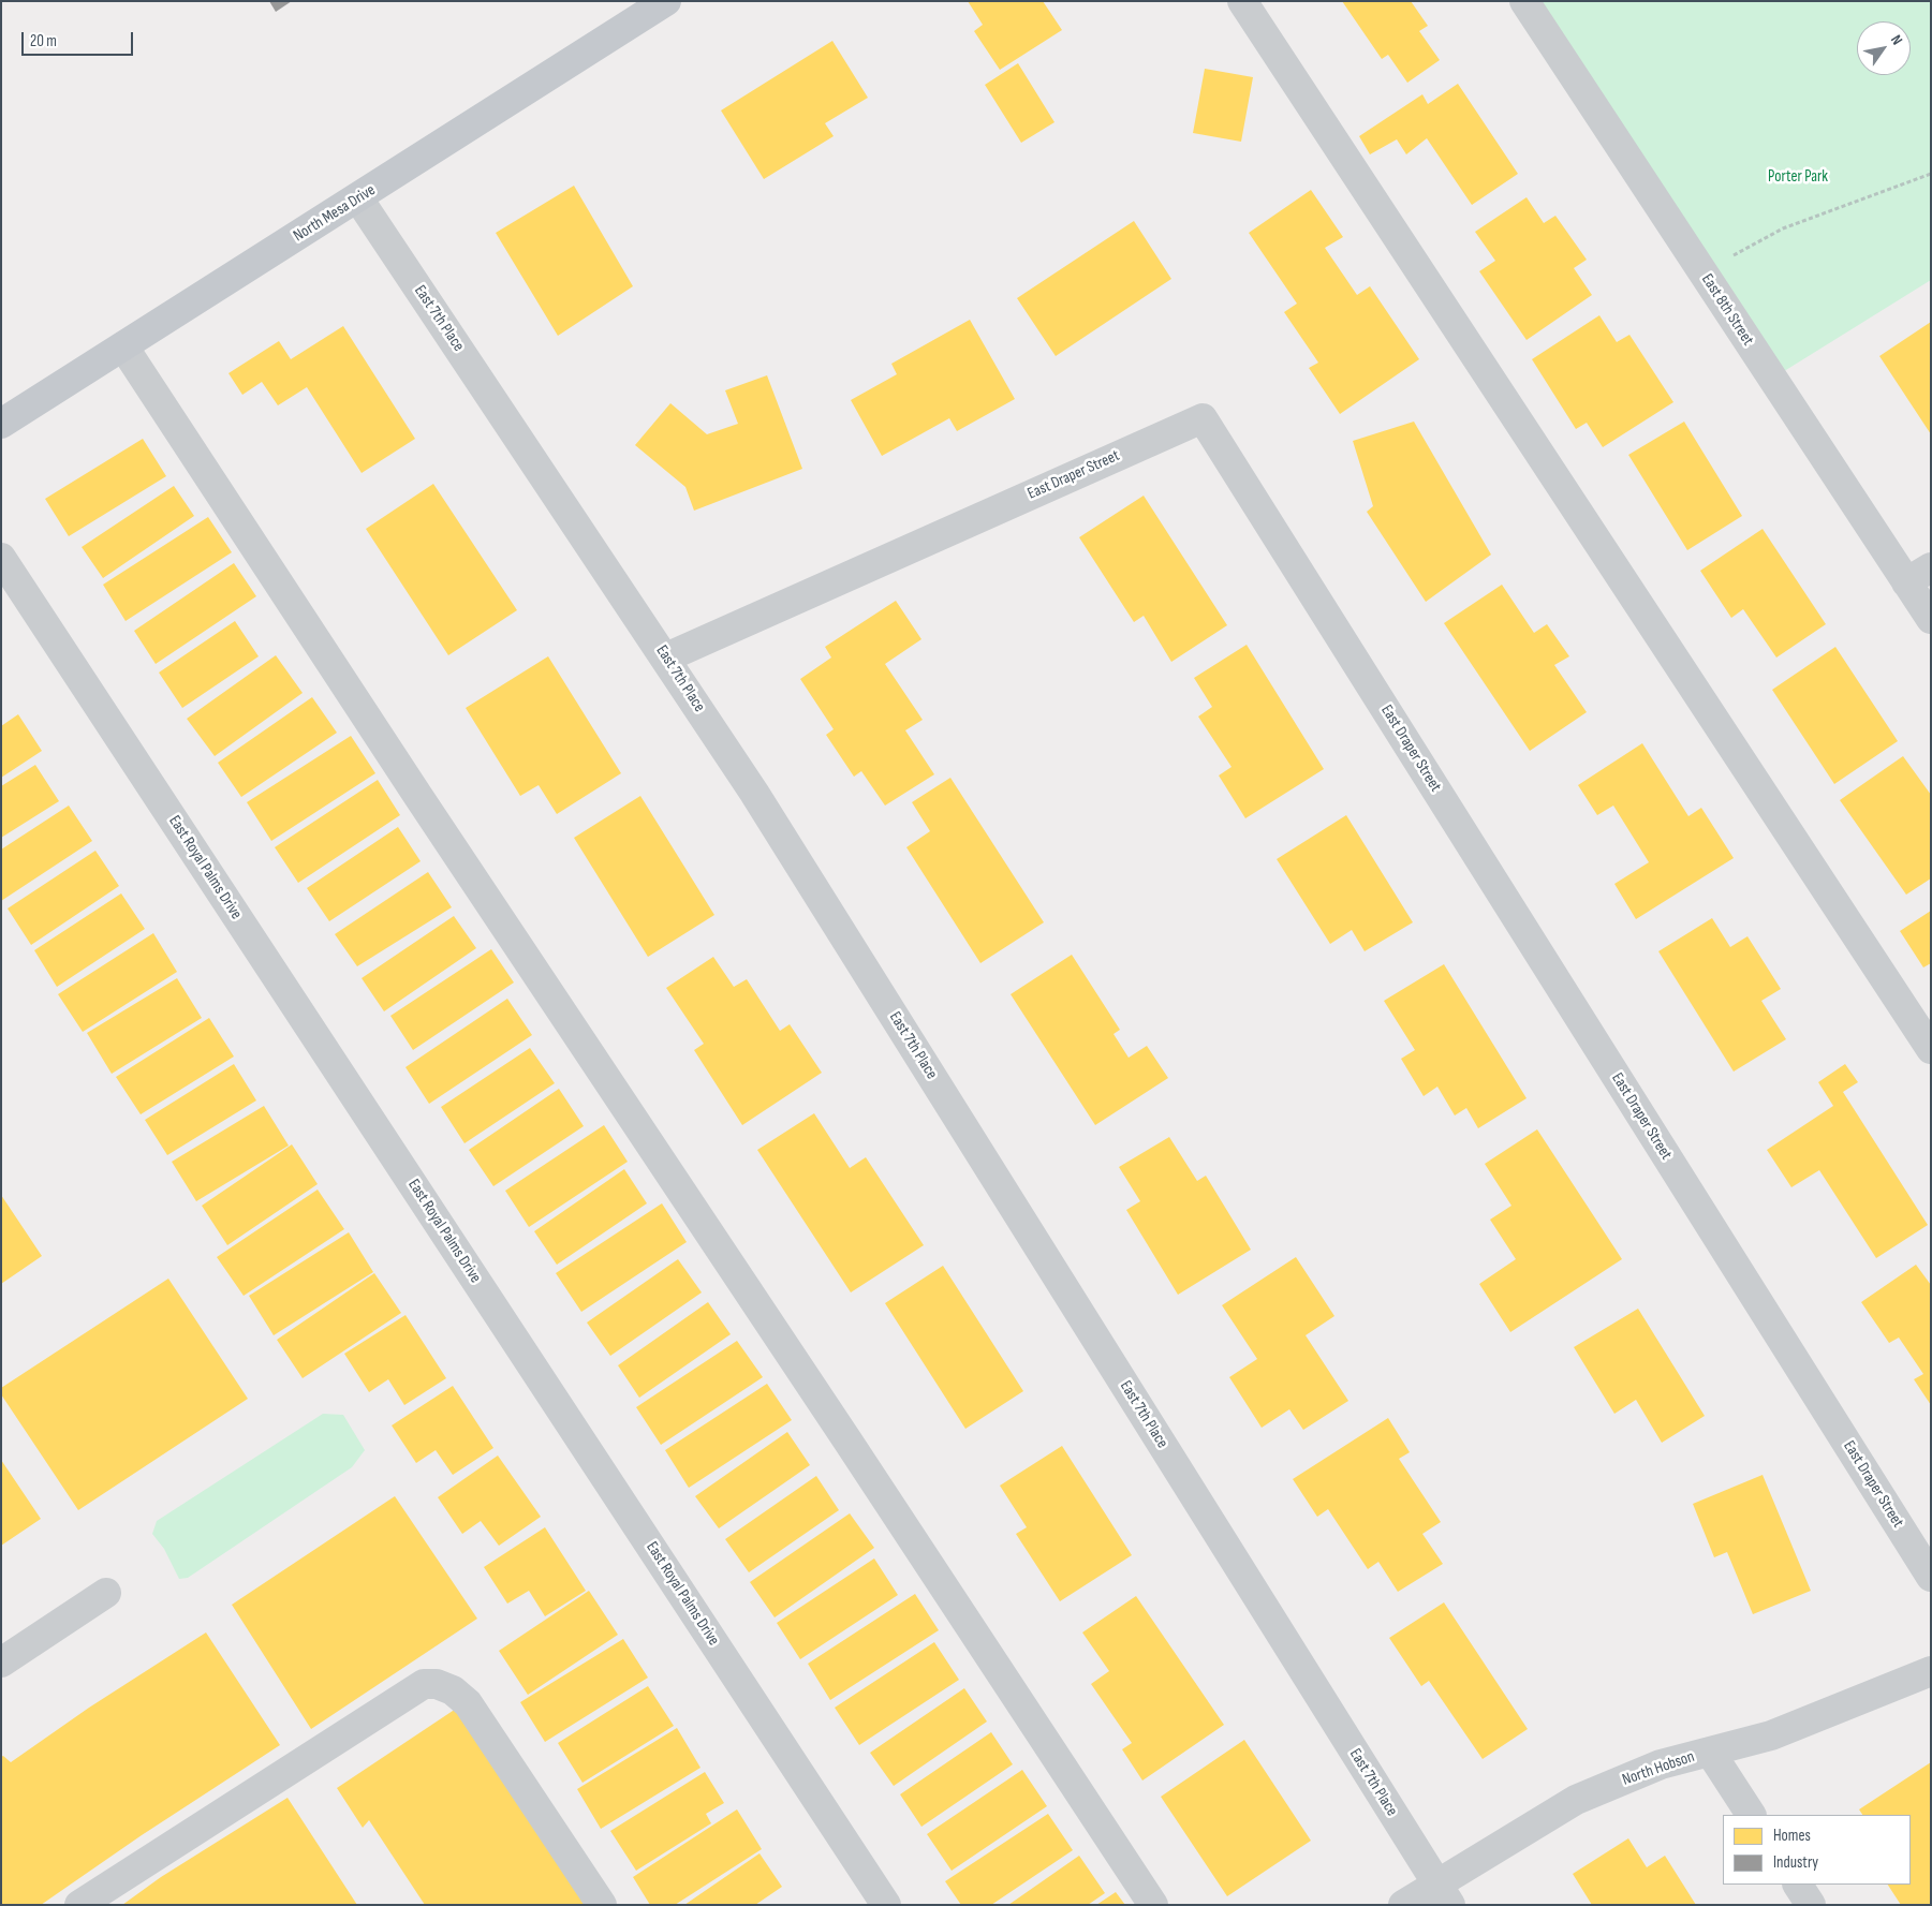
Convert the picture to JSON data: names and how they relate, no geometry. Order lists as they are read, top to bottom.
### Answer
{
  "streets": {
    "main road": ["North Mesa Drive"],
    "street": [
      "East 8th Street",
      "East 7th Place",
      "East Draper Street",
      "East Royal Palms Drive",
      "North Hobson"
    ]
  },
  "crossings": [
    ["North Mesa Drive", "East 7th Place"],
    ["East 7th Place", "East Draper Street"],
    ["East 7th Place", "North Hobson"]
  ],
  "parks": ["Porter Park"],
  "legend": ["Homes", "Industry"],
  "scale_bar": "20 m",
  "north": "top right"
}
